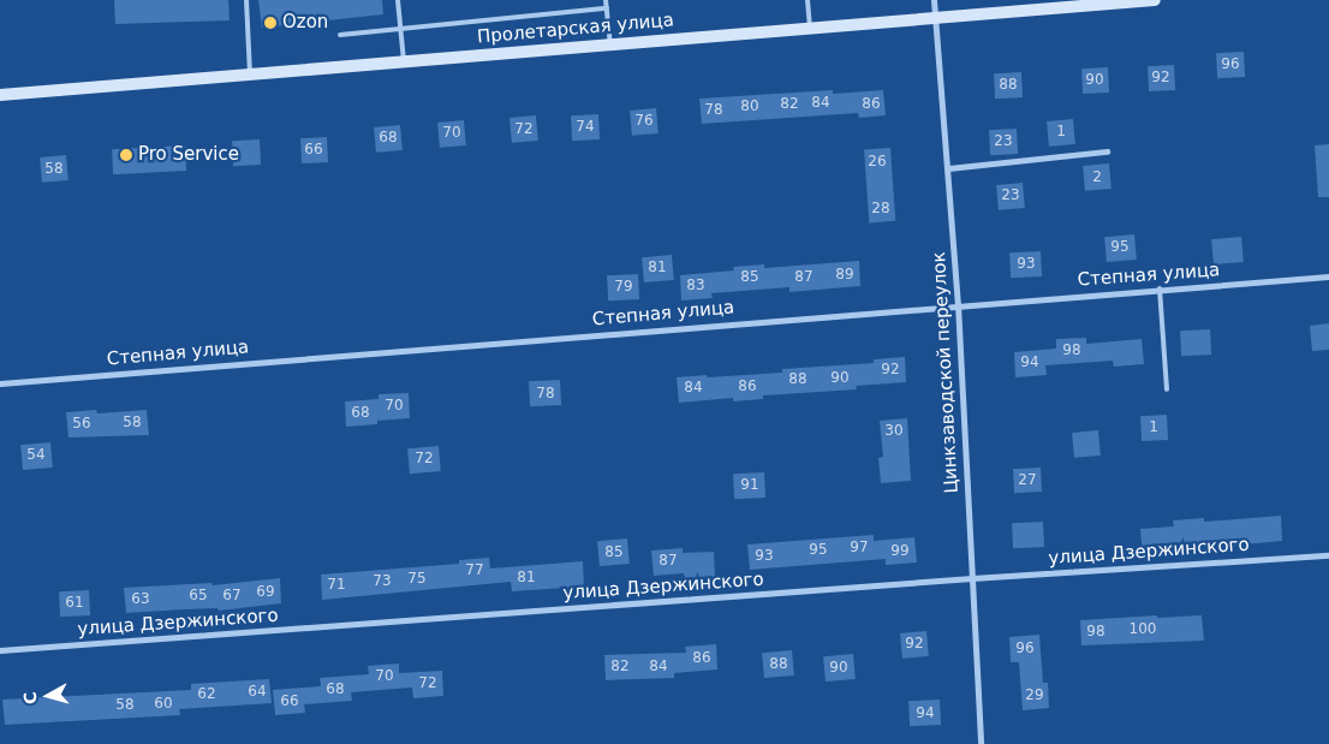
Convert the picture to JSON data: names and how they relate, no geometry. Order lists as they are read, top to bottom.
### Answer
{
  "streets": {
    "main road": ["Пролетарская улица"],
    "street": ["Степная улица", "Цинкзаводской переулок", "улица Дзержинского"]
  },
  "crossings": [
    ["Пролетарская улица", "Цинкзаводской переулок"],
    ["Степная улица", "Цинкзаводской переулок"],
    ["Цинкзаводской переулок", "улица Дзержинского"]
  ],
  "places": ["Ozon", "Pro Service"],
  "house_numbers": [
    "96",
    "92",
    "90",
    "88",
    "84",
    "82",
    "86",
    "80",
    "78",
    "76",
    "74",
    "72",
    "1",
    "70",
    "68",
    "23",
    "66",
    "26",
    "58",
    "2",
    "23",
    "28",
    "95",
    "93",
    "81",
    "89",
    "85",
    "87",
    "83",
    "79",
    "98",
    "94",
    "92",
    "90",
    "88",
    "86",
    "84",
    "78",
    "70",
    "68",
    "58",
    "56",
    "1",
    "30",
    "54",
    "72",
    "27",
    "91",
    "97",
    "95",
    "99",
    "85",
    "93",
    "87",
    "77",
    "81",
    "75",
    "73",
    "71",
    "69",
    "65",
    "67",
    "63",
    "61",
    "100",
    "98",
    "92",
    "96",
    "86",
    "88",
    "82",
    "84",
    "90",
    "70",
    "72",
    "68",
    "64",
    "62",
    "29",
    "66",
    "60",
    "58",
    "94"
  ],
  "north": "left"
}
